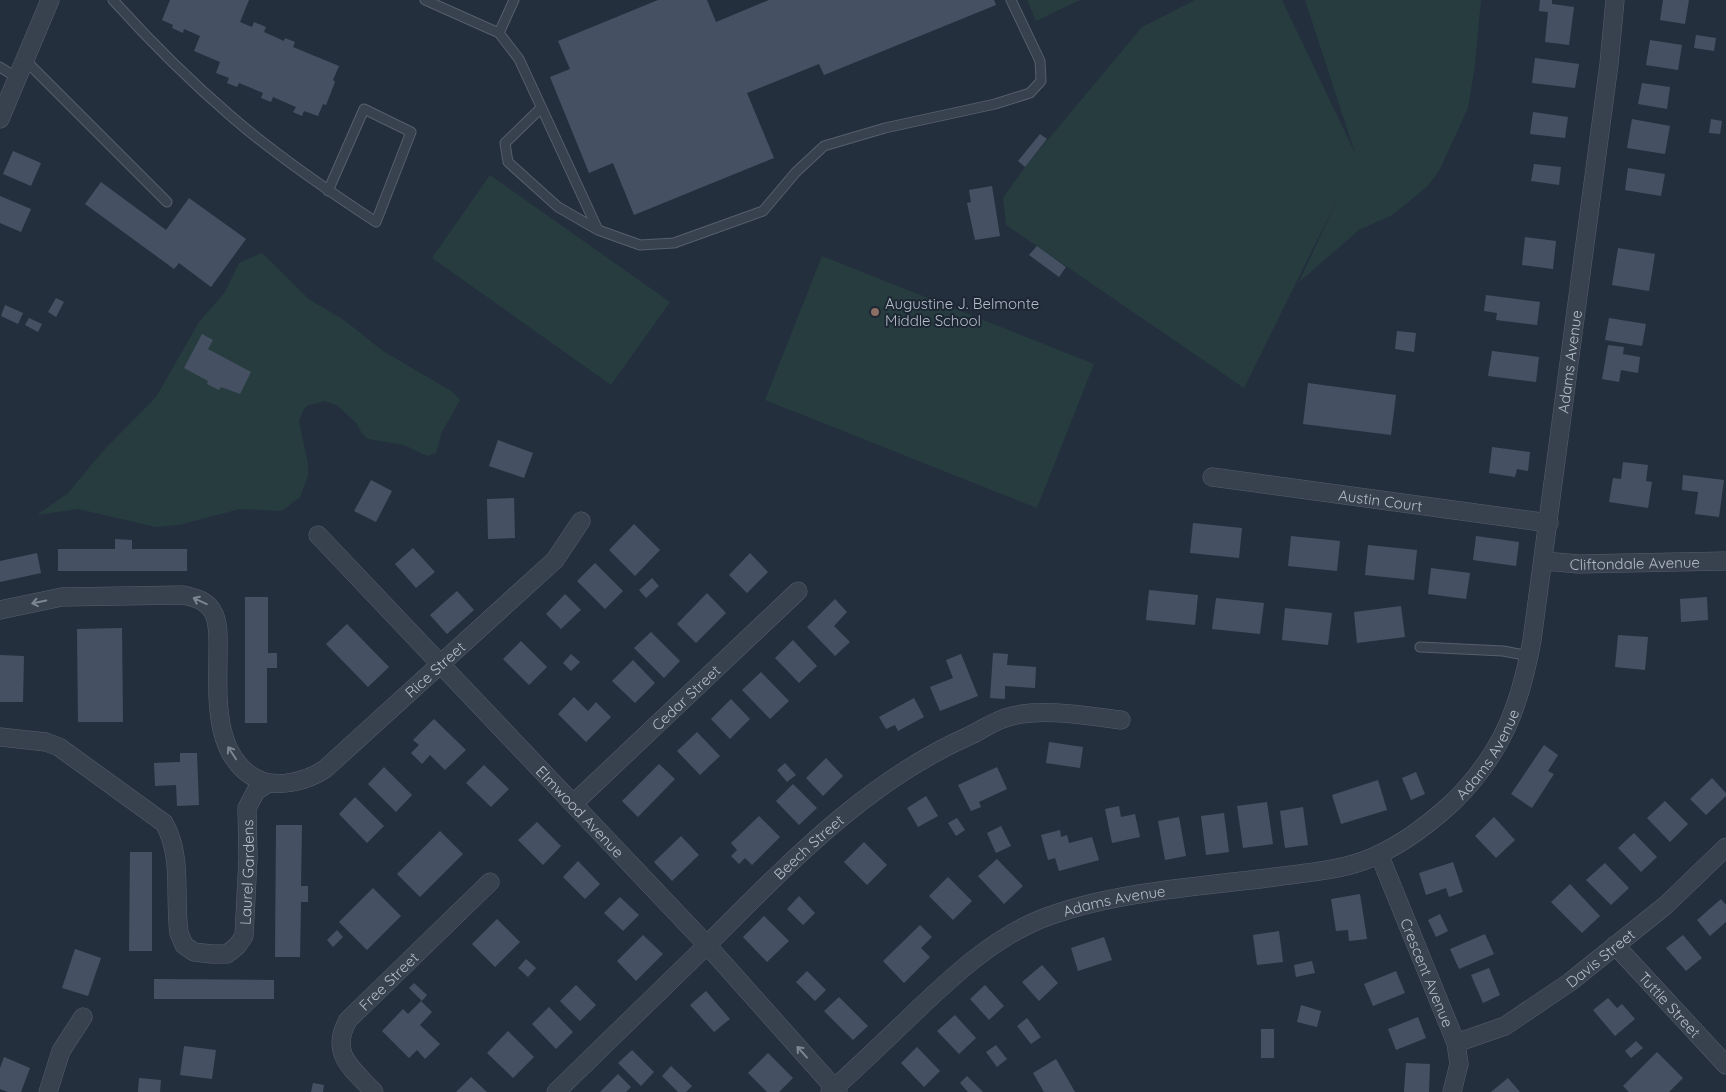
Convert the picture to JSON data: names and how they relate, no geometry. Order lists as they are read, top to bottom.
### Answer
{
  "streets": {
    "street": [
      "Adams Avenue",
      "Austin Court",
      "Cliftondale Avenue",
      "Rice Street",
      "Cedar Street",
      "Elmwood Avenue",
      "Beech Street",
      "Laurel Gardens",
      "Davis Street",
      "Crescent Avenue",
      "Free Street",
      "Tuttle Street"
    ]
  },
  "crossings": [
    ["Adams Avenue", "Austin Court"],
    ["Adams Avenue", "Cliftondale Avenue"],
    ["Adams Avenue", "Elmwood Avenue"],
    ["Adams Avenue", "Crescent Avenue"],
    ["Rice Street", "Elmwood Avenue"],
    ["Rice Street", "Laurel Gardens"],
    ["Cedar Street", "Elmwood Avenue"],
    ["Elmwood Avenue", "Beech Street"],
    ["Davis Street", "Crescent Avenue"],
    ["Davis Street", "Tuttle Street"]
  ],
  "places": ["Augustine J. Belmonte Middle School"]
}
